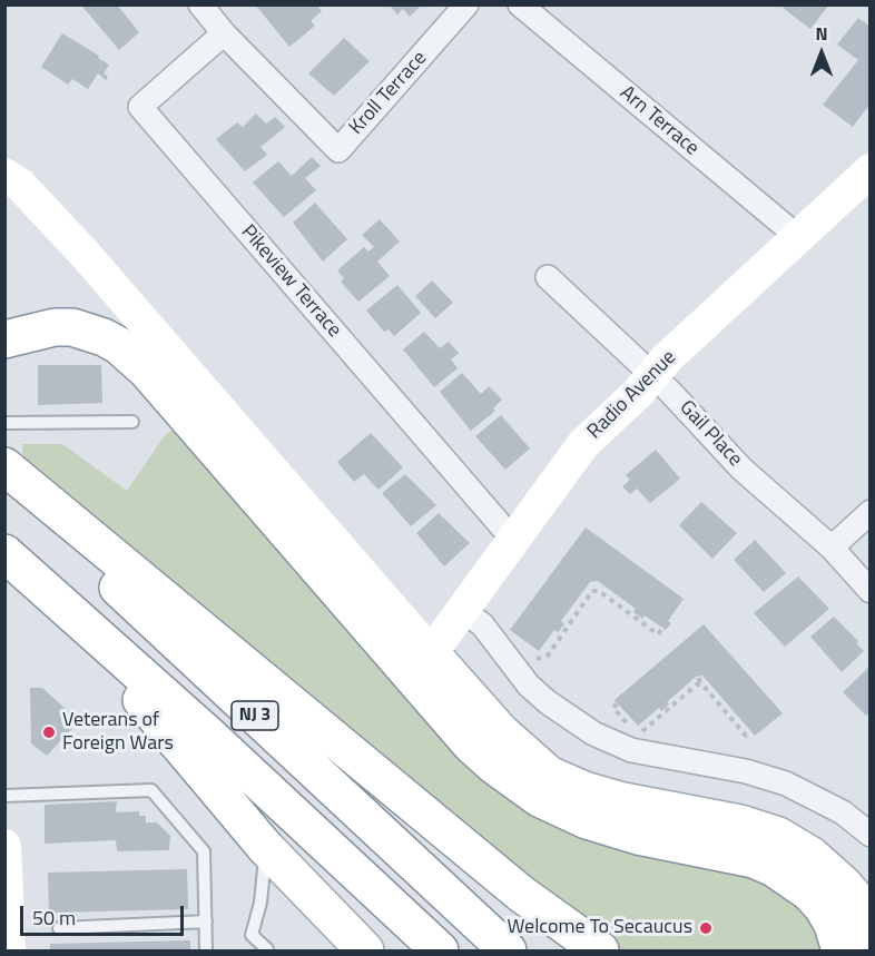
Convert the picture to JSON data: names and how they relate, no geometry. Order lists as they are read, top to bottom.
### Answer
{
  "streets": {
    "main road": ["Radio Avenue", "NJ 3"],
    "street": [
      "Kroll Terrace",
      "Arn Terrace",
      "Pikeview Terrace",
      "Gail Place"
    ]
  },
  "crossings": [
    ["Kroll Terrace", "Pikeview Terrace"],
    ["Arn Terrace", "Radio Avenue"],
    ["Pikeview Terrace", "Radio Avenue"],
    ["Radio Avenue", "Gail Place"]
  ],
  "places": ["Veterans of Foreign Wars", "Welcome To Secaucus"],
  "scale_bar": "50 m",
  "north": "top"
}
